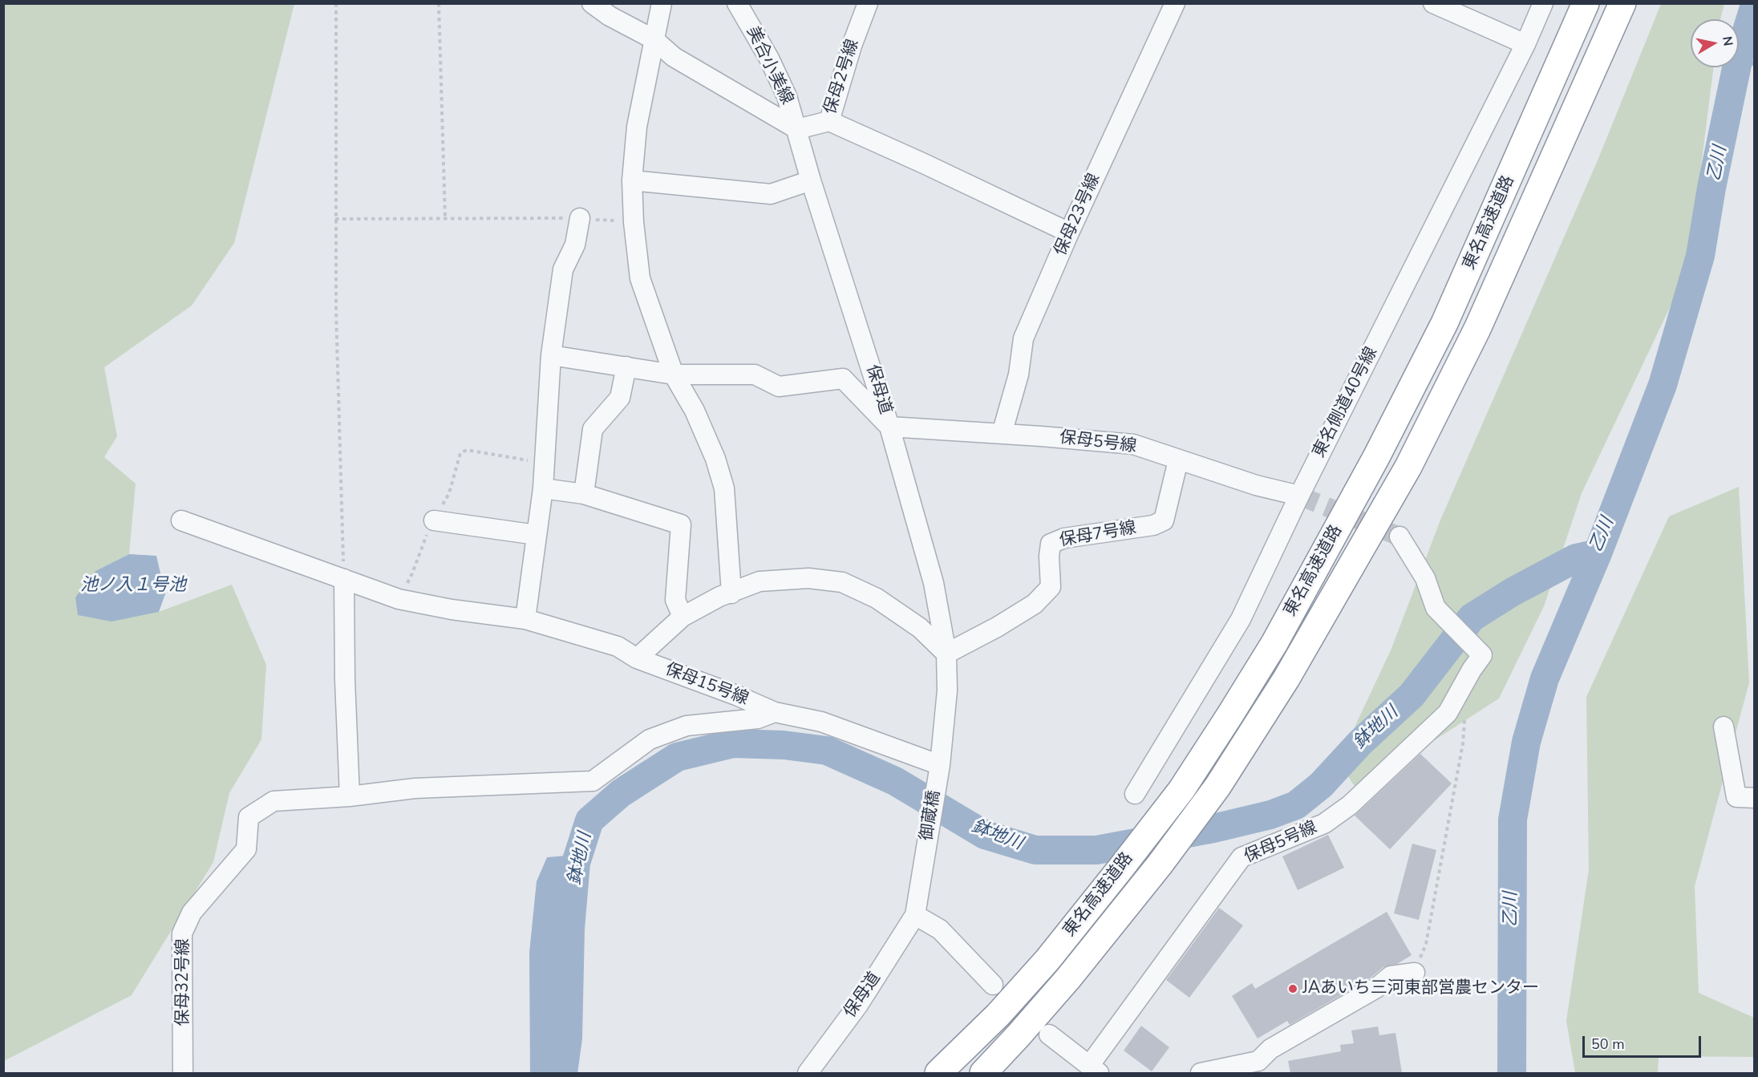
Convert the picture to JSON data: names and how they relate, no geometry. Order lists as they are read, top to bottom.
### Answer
{
  "streets": {
    "highway": ["東名高速道路"],
    "street": [
      "美合小美線",
      "保母2号線",
      "保母23号線",
      "保母道",
      "東名側道40号線",
      "保母5号線",
      "保母7号線",
      "保母15号線",
      "御蔵橋",
      "保母32号線"
    ]
  },
  "crossings": [
    ["美合小美線", "保母2号線"],
    ["美合小美線", "保母道"],
    ["保母2号線", "保母道"],
    ["保母23号線", "保母5号線"],
    ["保母道", "保母5号線"],
    ["保母道", "保母7号線"],
    ["保母道", "保母15号線"],
    ["保母道", "御蔵橋"],
    ["東名側道40号線", "保母5号線"],
    ["保母5号線", "保母7号線"],
    ["保母15号線", "御蔵橋"]
  ],
  "water": ["乙川", "池ノ入１号池", "鉢地川"],
  "places": ["JAあいち三河東部営農センター"],
  "scale_bar": "50 m",
  "north": "right"
}
